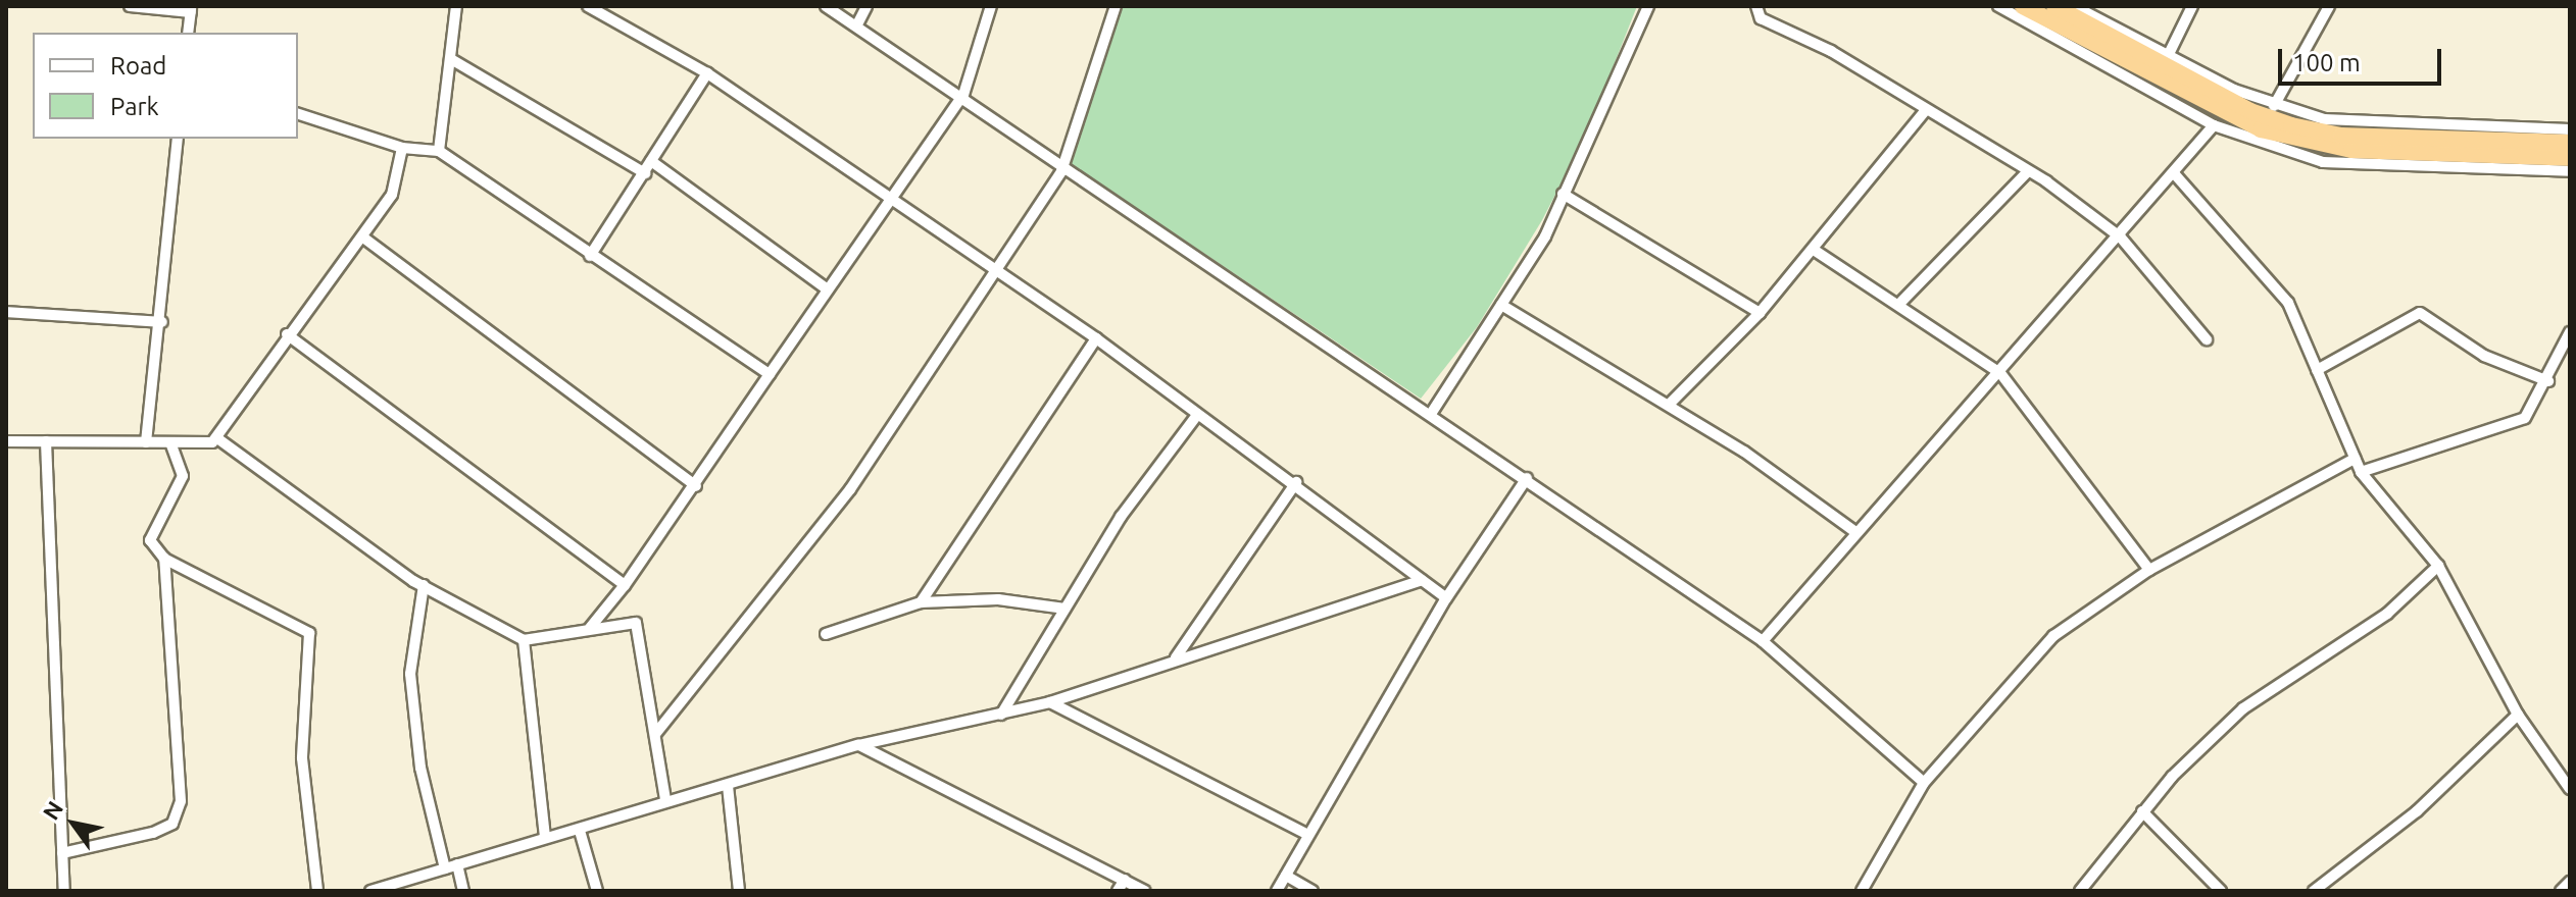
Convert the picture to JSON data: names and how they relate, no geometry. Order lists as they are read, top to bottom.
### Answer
{
  "legend": ["Road", "Park"],
  "scale_bar": "100 m",
  "north": "top left"
}
